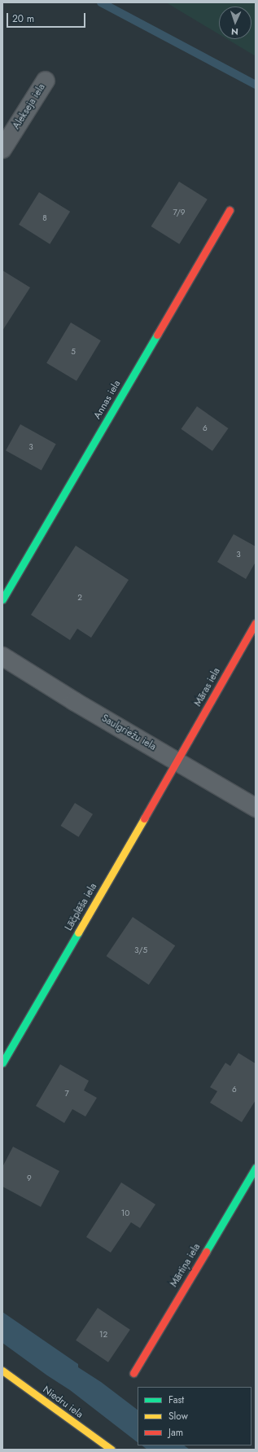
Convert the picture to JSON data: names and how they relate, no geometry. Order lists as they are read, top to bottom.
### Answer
{
  "streets": {
    "street": [
      "Alekseja iela",
      "Annas iela",
      "Māras iela",
      "Saulgriežu iela",
      "Lāčplēša iela",
      "Mārtiņa iela",
      "Niedru iela"
    ]
  },
  "crossings": [
    ["Māras iela", "Saulgriežu iela"],
    ["Māras iela", "Lāčplēša iela"],
    ["Saulgriežu iela", "Lāčplēša iela"]
  ],
  "house_numbers": [
    "7/9",
    "8",
    "5",
    "6",
    "3",
    "3",
    "2",
    "3/5",
    "6",
    "7",
    "9",
    "10",
    "12"
  ],
  "legend": ["Fast", "Slow", "Jam"],
  "scale_bar": "20 m",
  "north": "bottom"
}
